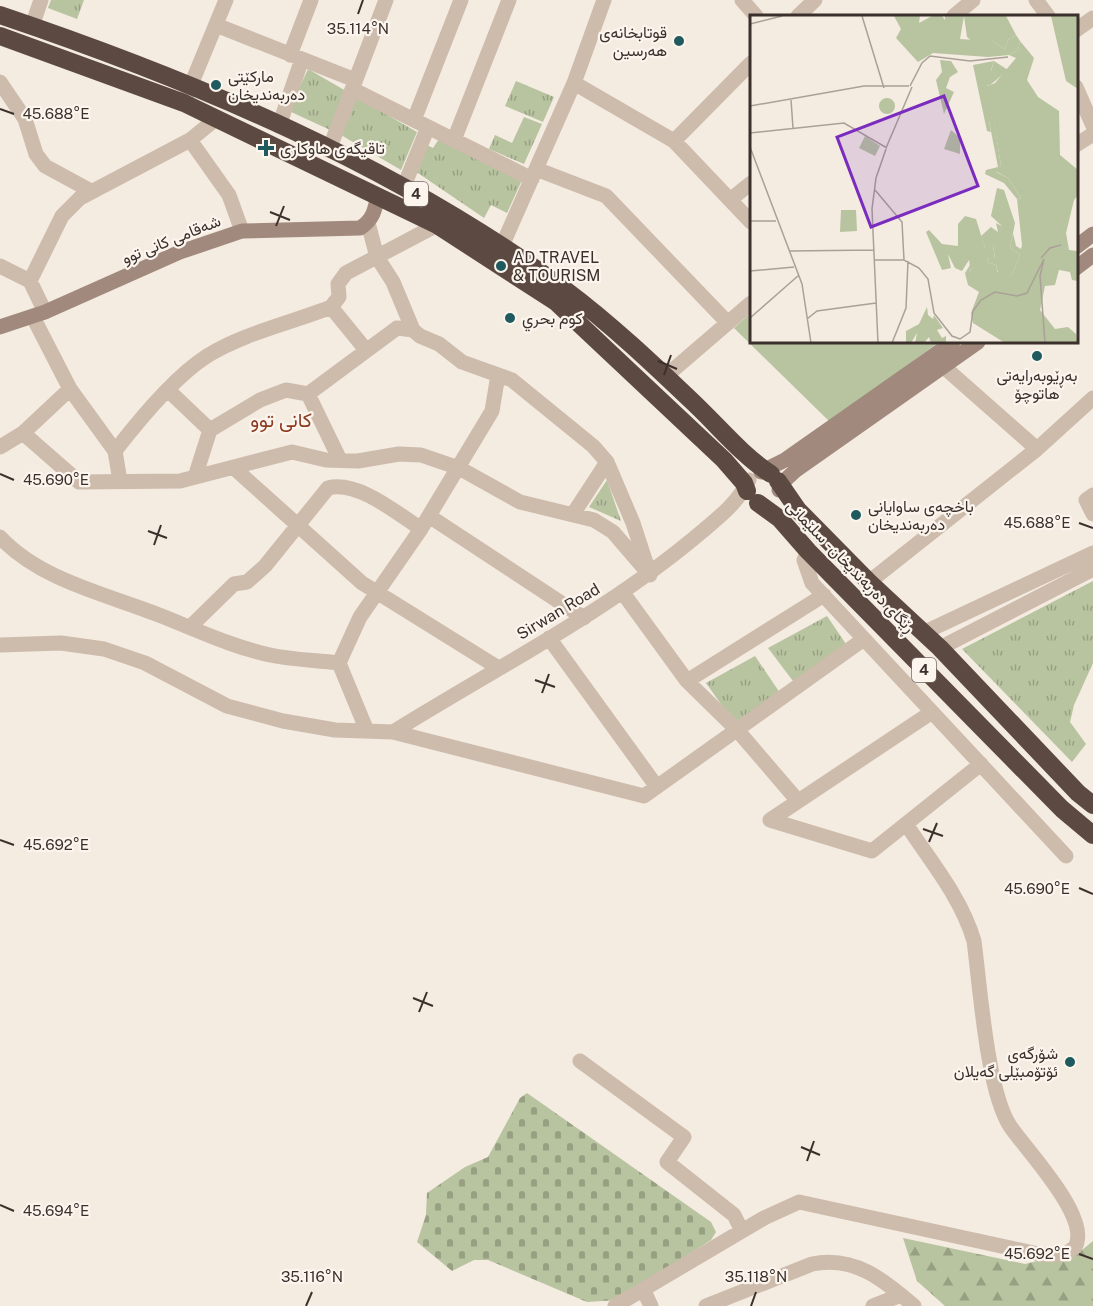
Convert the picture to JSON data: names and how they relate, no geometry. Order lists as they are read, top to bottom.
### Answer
{
  "streets": {
    "highway": ["4", "ڕێگای دەربەندیخان - سلێمانی"],
    "street": ["شەقامی کانی توو", "Sirwan Road"]
  },
  "crossings": [
    ["4", "ڕێگای دەربەندیخان - سلێمانی"],
    ["4", "Sirwan Road"],
    ["ڕێگای دەربەندیخان - سلێمانی", "Sirwan Road"]
  ],
  "districts": ["کانی توو"],
  "places": {
    "other": [
      "قوتابخانەی هەرسین",
      "مارکێتی دەربەندیخان",
      "AD TRAVEL & TOURISM",
      "کوم بحري",
      "بەڕێوبەرایەتی هاتوچۆ",
      "باخچەی ساوایانی دەربەندیخان",
      "شۆرگه‌ى ئۆتۆمبێلى گه‌یلان"
    ],
    "health": ["تاقیگەی هاوکاری"]
  },
  "coordinates": [
    "35.114°N",
    "45.688°E",
    "45.690°E",
    "45.692°E",
    "45.694°E",
    "35.116°N",
    "35.118°N"
  ]
}
